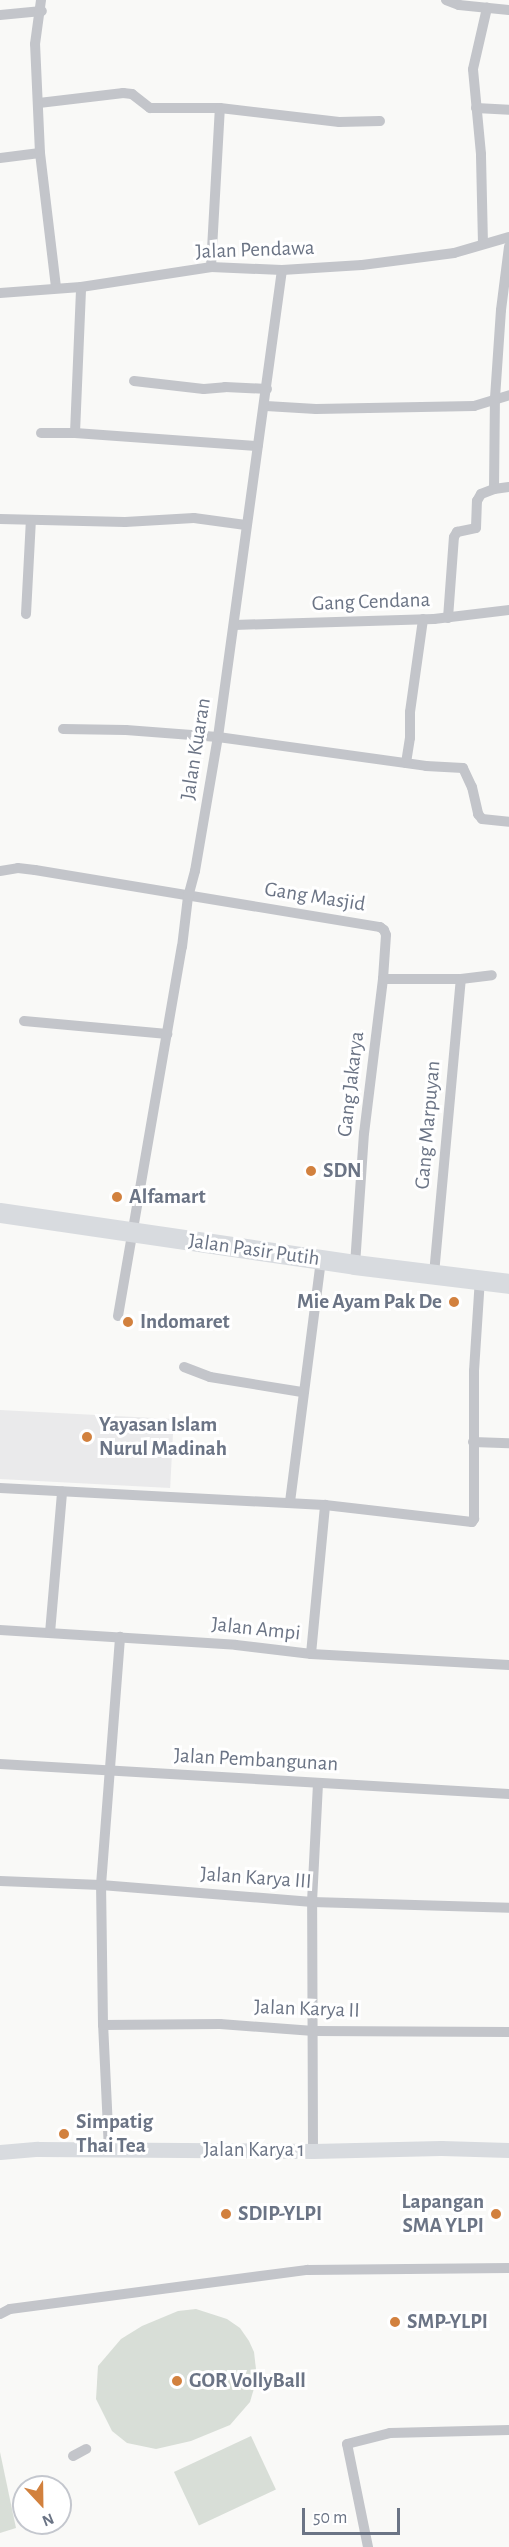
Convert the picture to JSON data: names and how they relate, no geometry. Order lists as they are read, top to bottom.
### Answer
{
  "streets": {
    "highway": ["Jalan Pasir Putih"],
    "street": [
      "Jalan Pendawa",
      "Gang Cendana",
      "Jalan Kuaran",
      "Gang Masjid",
      "Gang Jakarya",
      "Gang Marpuyan",
      "Jalan Ampi",
      "Jalan Pembangunan",
      "Jalan Karya III",
      "Jalan Karya II",
      "Jalan Karya 1"
    ]
  },
  "crossings": [
    ["Jalan Pendawa", "Jalan Kuaran"],
    ["Gang Cendana", "Jalan Kuaran"],
    ["Jalan Kuaran", "Gang Masjid"],
    ["Jalan Kuaran", "Jalan Pasir Putih"],
    ["Gang Masjid", "Gang Jakarya"],
    ["Gang Jakarya", "Jalan Pasir Putih"],
    ["Gang Marpuyan", "Jalan Pasir Putih"]
  ],
  "places": [
    "SDN",
    "Alfamart",
    "Mie Ayam Pak De",
    "Indomaret",
    "Yayasan Islam Nurul Madinah",
    "Simpatig Thai Tea",
    "SDIP-YLPI",
    "Lapangan SMA YLPI",
    "SMP-YLPI",
    "GOR VollyBall"
  ],
  "scale_bar": "50 m",
  "north": "bottom"
}
